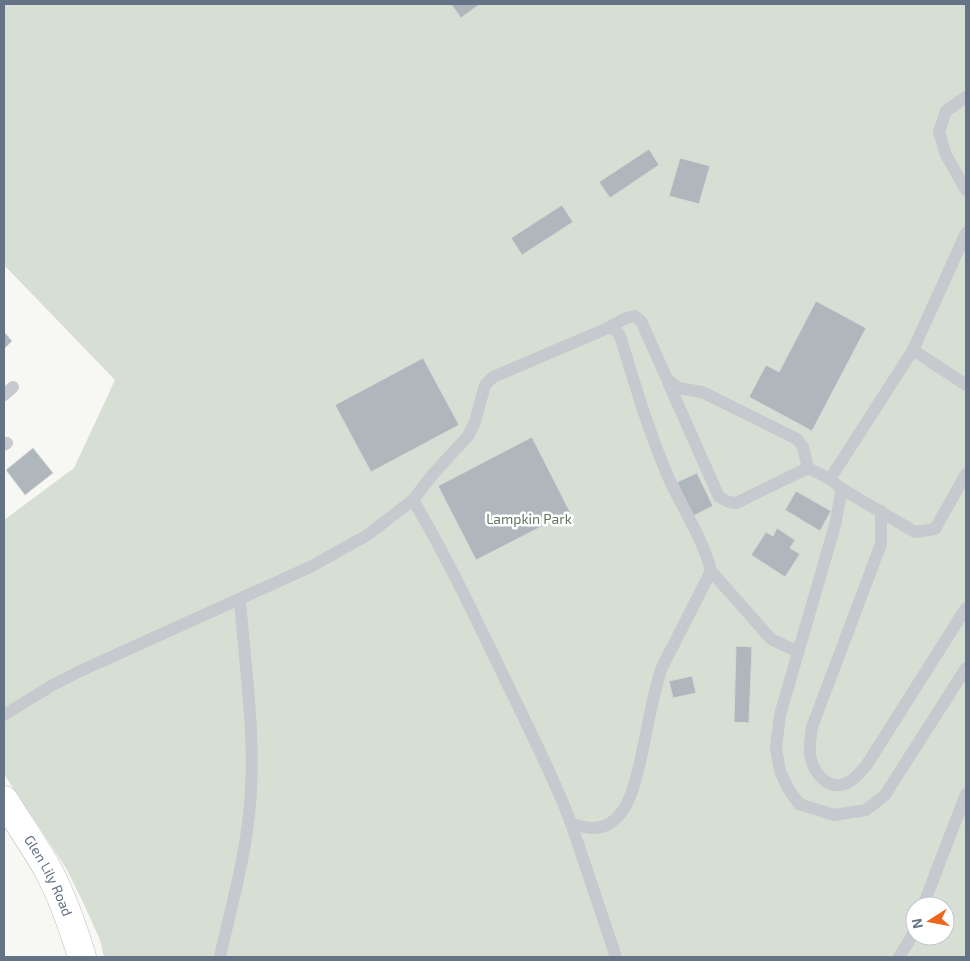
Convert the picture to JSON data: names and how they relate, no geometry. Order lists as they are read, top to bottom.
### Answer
{
  "streets": {
    "street": ["Glen Lily Road"]
  },
  "parks": ["Lampkin Park"],
  "north": "left"
}
